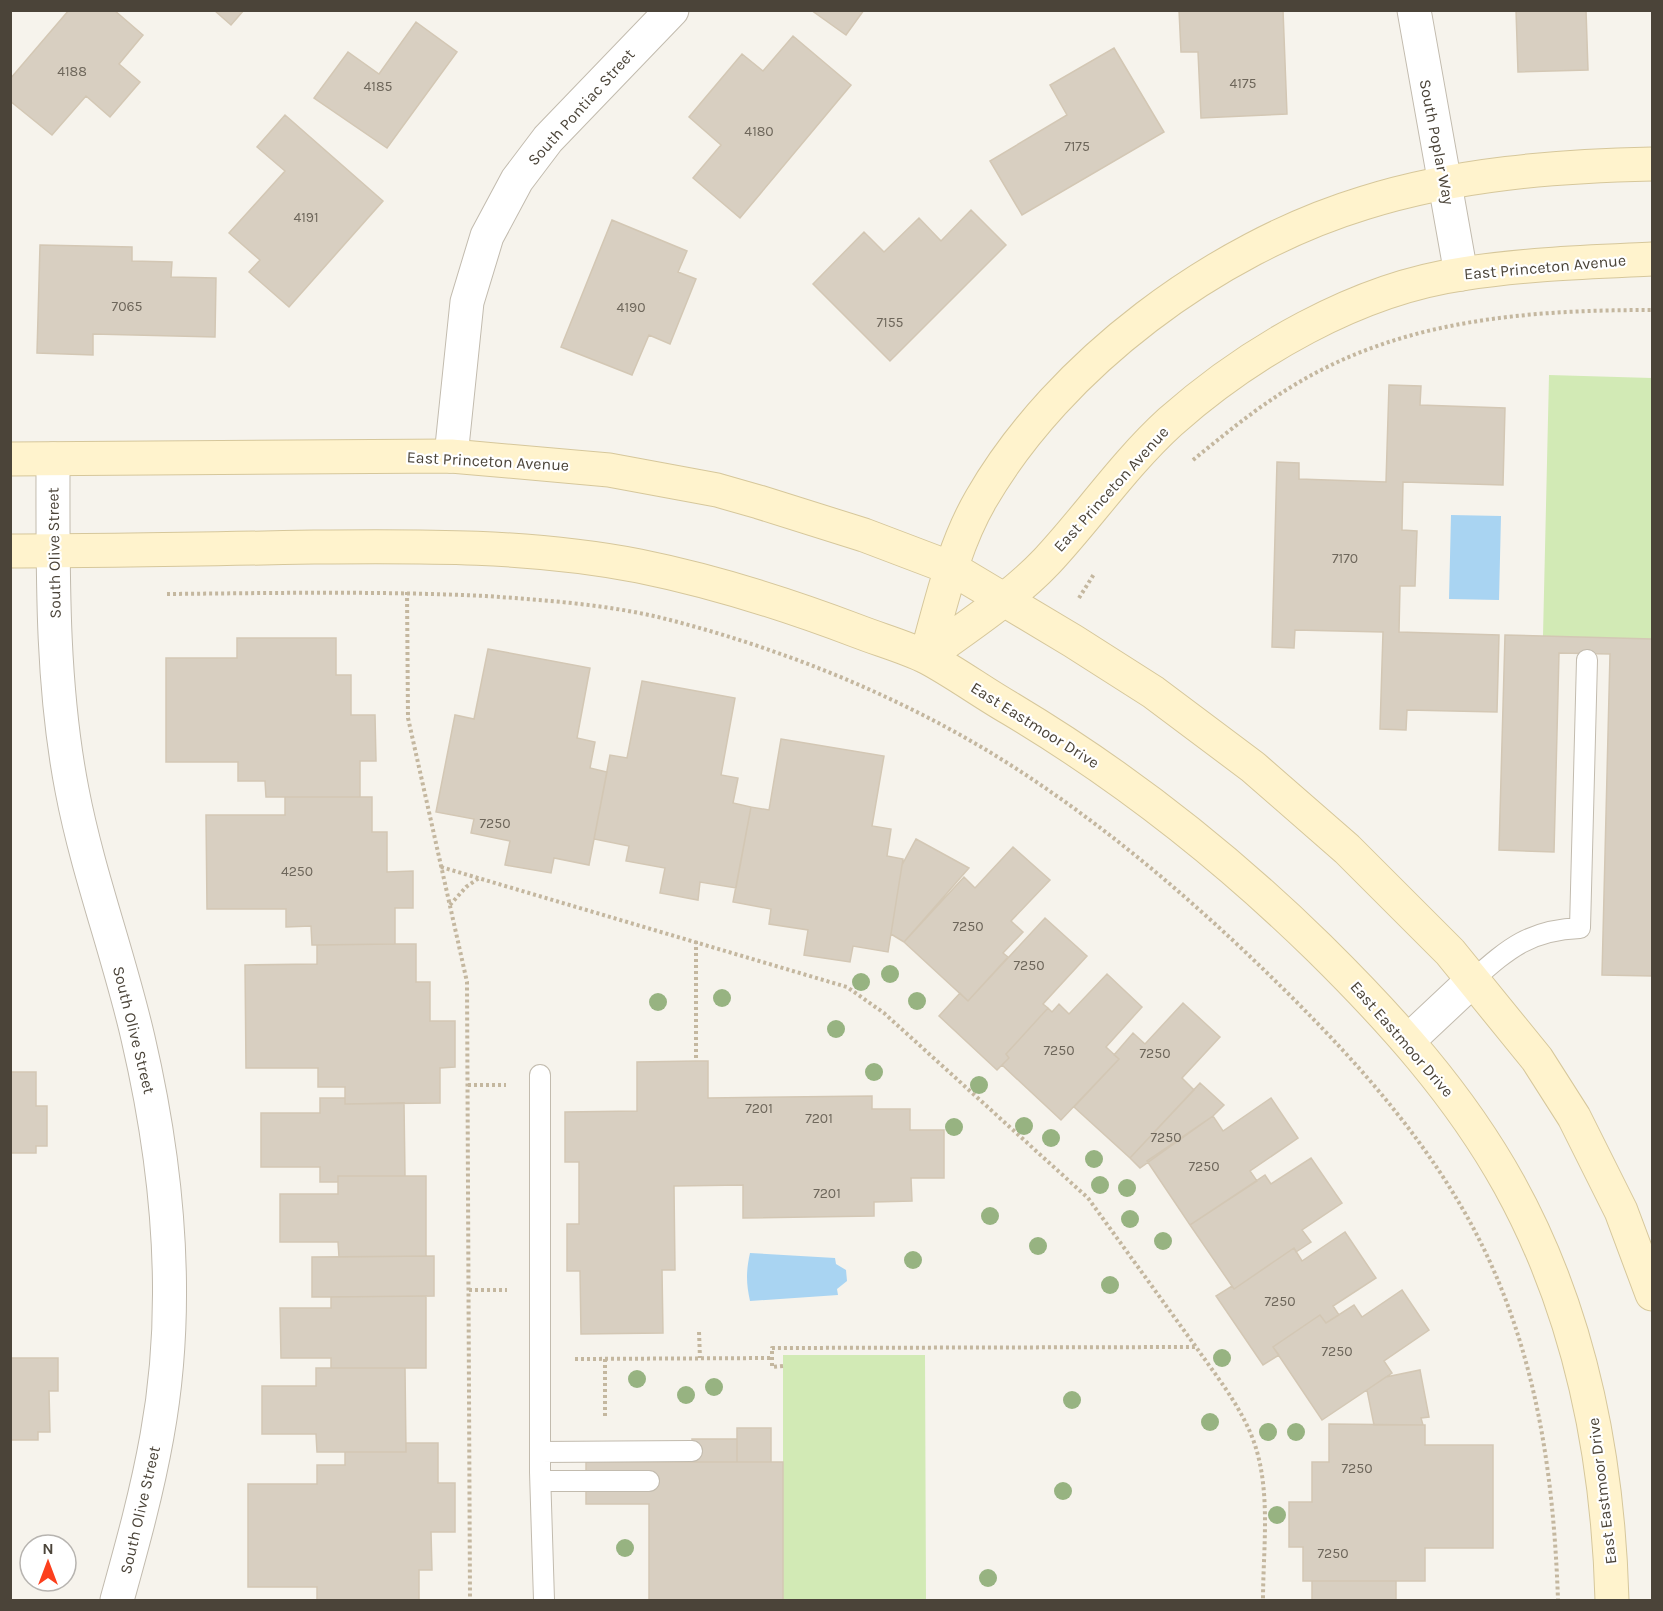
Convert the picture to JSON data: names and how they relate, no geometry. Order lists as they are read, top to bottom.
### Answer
{
  "streets": {
    "main road": ["East Princeton Avenue", "East Eastmoor Drive"],
    "street": ["South Pontiac Street", "South Poplar Way", "South Olive Street"]
  },
  "crossings": [
    ["South Pontiac Street", "East Princeton Avenue"],
    ["South Poplar Way", "East Princeton Avenue"],
    ["East Princeton Avenue", "South Olive Street"],
    ["East Princeton Avenue", "East Eastmoor Drive"]
  ],
  "house_numbers": [
    "4188",
    "4175",
    "4185",
    "4180",
    "7175",
    "4191",
    "7065",
    "4190",
    "7155",
    "7170",
    "7250",
    "4250",
    "7250",
    "7250",
    "7250",
    "7250",
    "7201",
    "7201",
    "7250",
    "7250",
    "7201",
    "7250",
    "7250",
    "7250",
    "7250"
  ],
  "north": "top"
}
